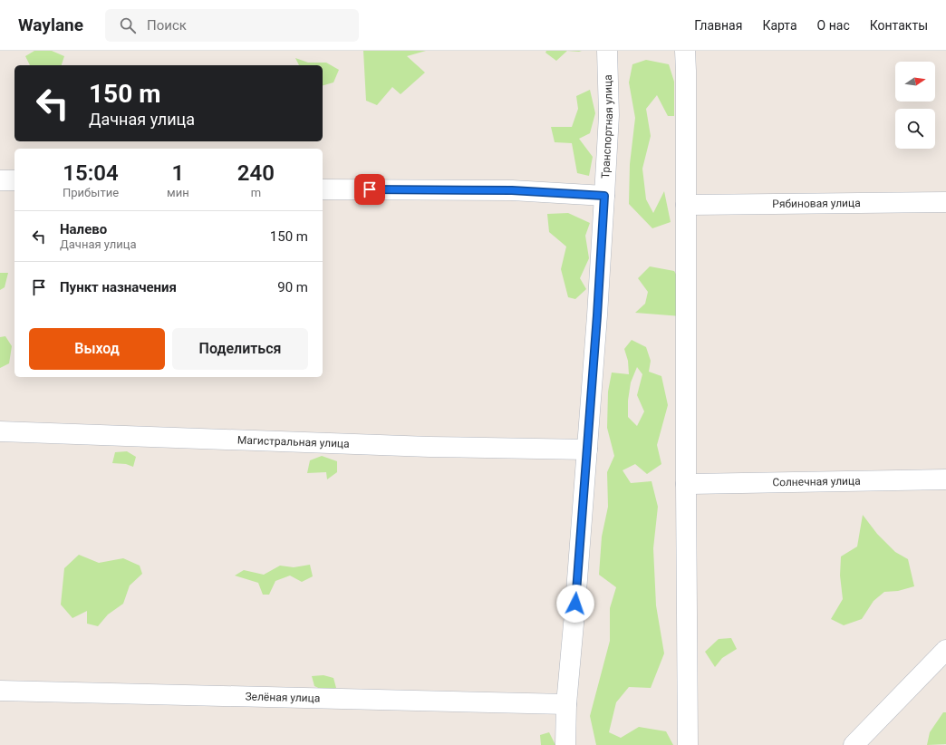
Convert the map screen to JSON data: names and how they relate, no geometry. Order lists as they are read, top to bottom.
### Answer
{
  "streets": {
    "street": [
      "Транспортная улица",
      "Рябиновая улица",
      "Магистральная улица",
      "Солнечная улица",
      "Зелёная улица"
    ]
  },
  "crossings": [
    ["Транспортная улица", "Магистральная улица"],
    ["Транспортная улица", "Зелёная улица"]
  ],
  "north": "right",
  "page": {
    "header": "Waylane",
    "search": "Поиск",
    "nav": [
      "Главная",
      "Карта",
      "О нас",
      "Контакты"
    ],
    "turn": ["150 m", "Дачная улица"],
    "eta": [
      "15:04",
      "Прибытие",
      "1",
      "мин",
      "240",
      "m"
    ],
    "list": [
      {
        "name": "Налево",
        "note": "Дачная улица",
        "value": "150 m"
      },
      {
        "name": "Пункт назначения",
        "value": "90 m"
      }
    ],
    "buttons": ["Выход", "Поделиться"]
  }
}
